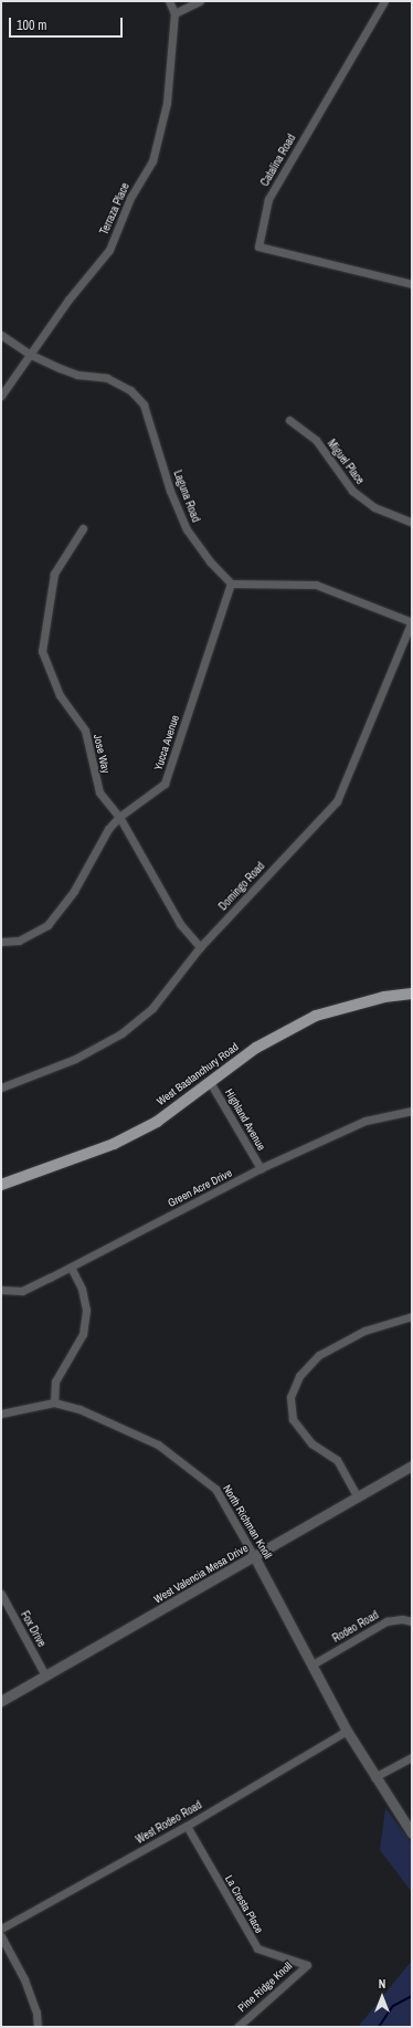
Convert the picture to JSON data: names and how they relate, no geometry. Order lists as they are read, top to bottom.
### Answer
{
  "streets": {
    "main road": ["West Bastanchury Road"],
    "street": [
      "Catalina Road",
      "Terraza Place",
      "Miguel Place",
      "Laguna Road",
      "Yucca Avenue",
      "Jose Way",
      "Domingo Road",
      "Highland Avenue",
      "Green Acre Drive",
      "North Richman Knoll",
      "West Valencia Mesa Drive",
      "Rodeo Road",
      "Fox Drive",
      "West Rodeo Road",
      "La Cresta Place",
      "Pine Ridge Knoll"
    ]
  },
  "crossings": [
    ["Terraza Place", "Laguna Road"],
    ["Laguna Road", "Yucca Avenue"],
    ["Yucca Avenue", "Jose Way"],
    ["Jose Way", "Domingo Road"],
    ["West Bastanchury Road", "Highland Avenue"],
    ["Highland Avenue", "Green Acre Drive"],
    ["North Richman Knoll", "West Valencia Mesa Drive"],
    ["North Richman Knoll", "Rodeo Road"],
    ["North Richman Knoll", "West Rodeo Road"],
    ["West Valencia Mesa Drive", "Fox Drive"],
    ["West Rodeo Road", "La Cresta Place"],
    ["La Cresta Place", "Pine Ridge Knoll"]
  ],
  "scale_bar": "100 m",
  "north": "top"
}
